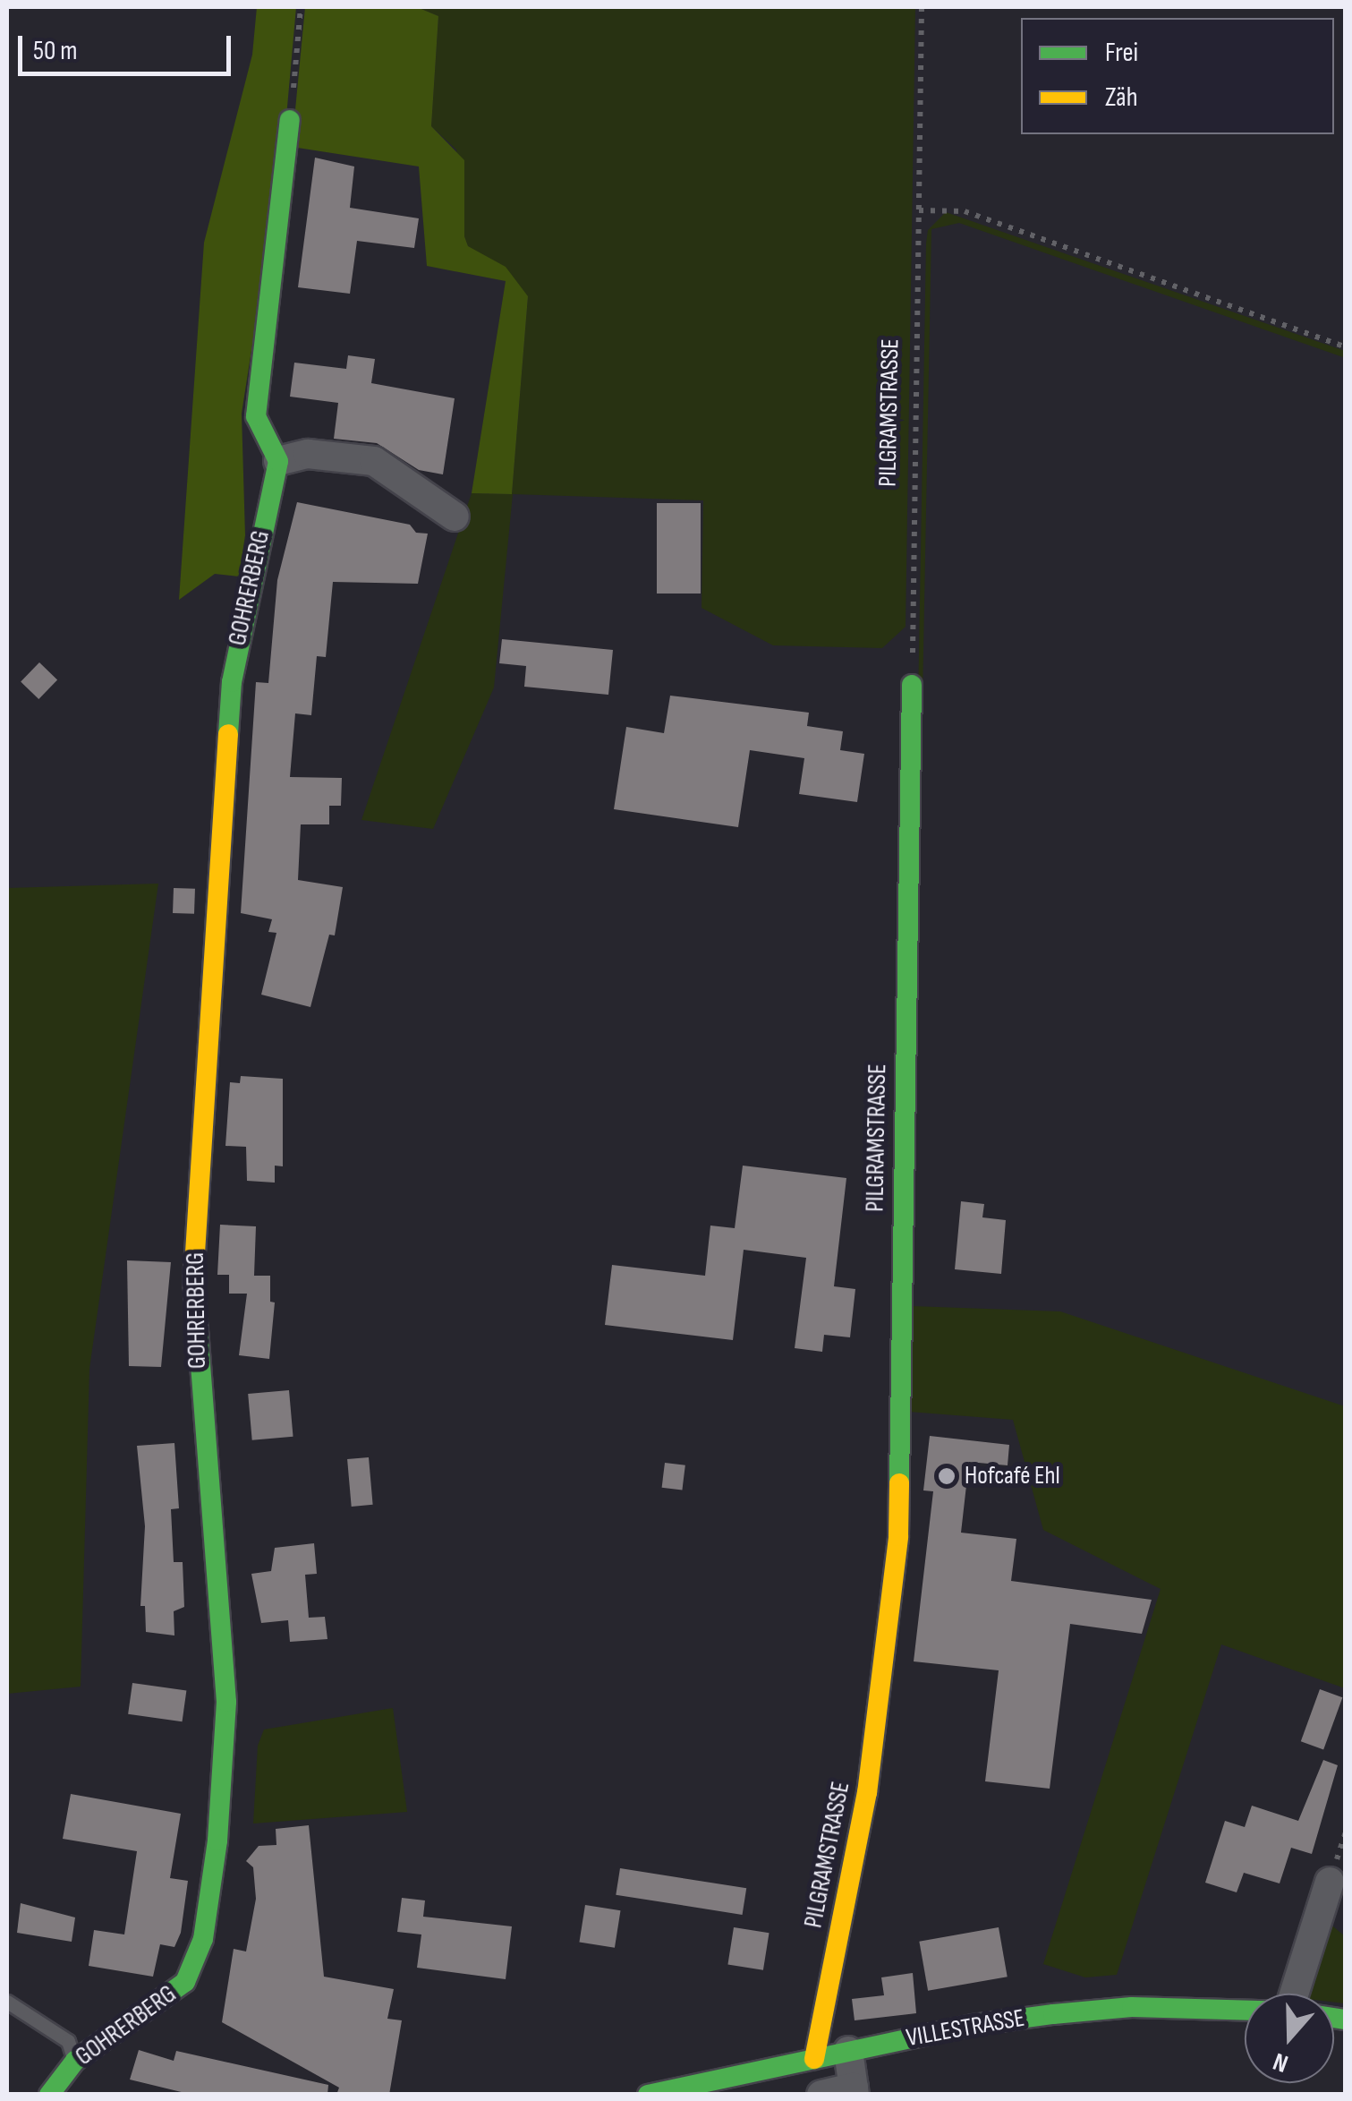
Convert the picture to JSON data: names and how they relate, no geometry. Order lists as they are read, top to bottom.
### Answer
{
  "streets": {
    "street": ["PILGRAMSTRASSE", "GOHRERBERG", "VILLESTRASSE"]
  },
  "crossings": [
    ["PILGRAMSTRASSE", "VILLESTRASSE"]
  ],
  "places": ["Hofcafé Ehl"],
  "legend": ["Frei", "Zäh"],
  "scale_bar": "50 m",
  "north": "bottom"
}
